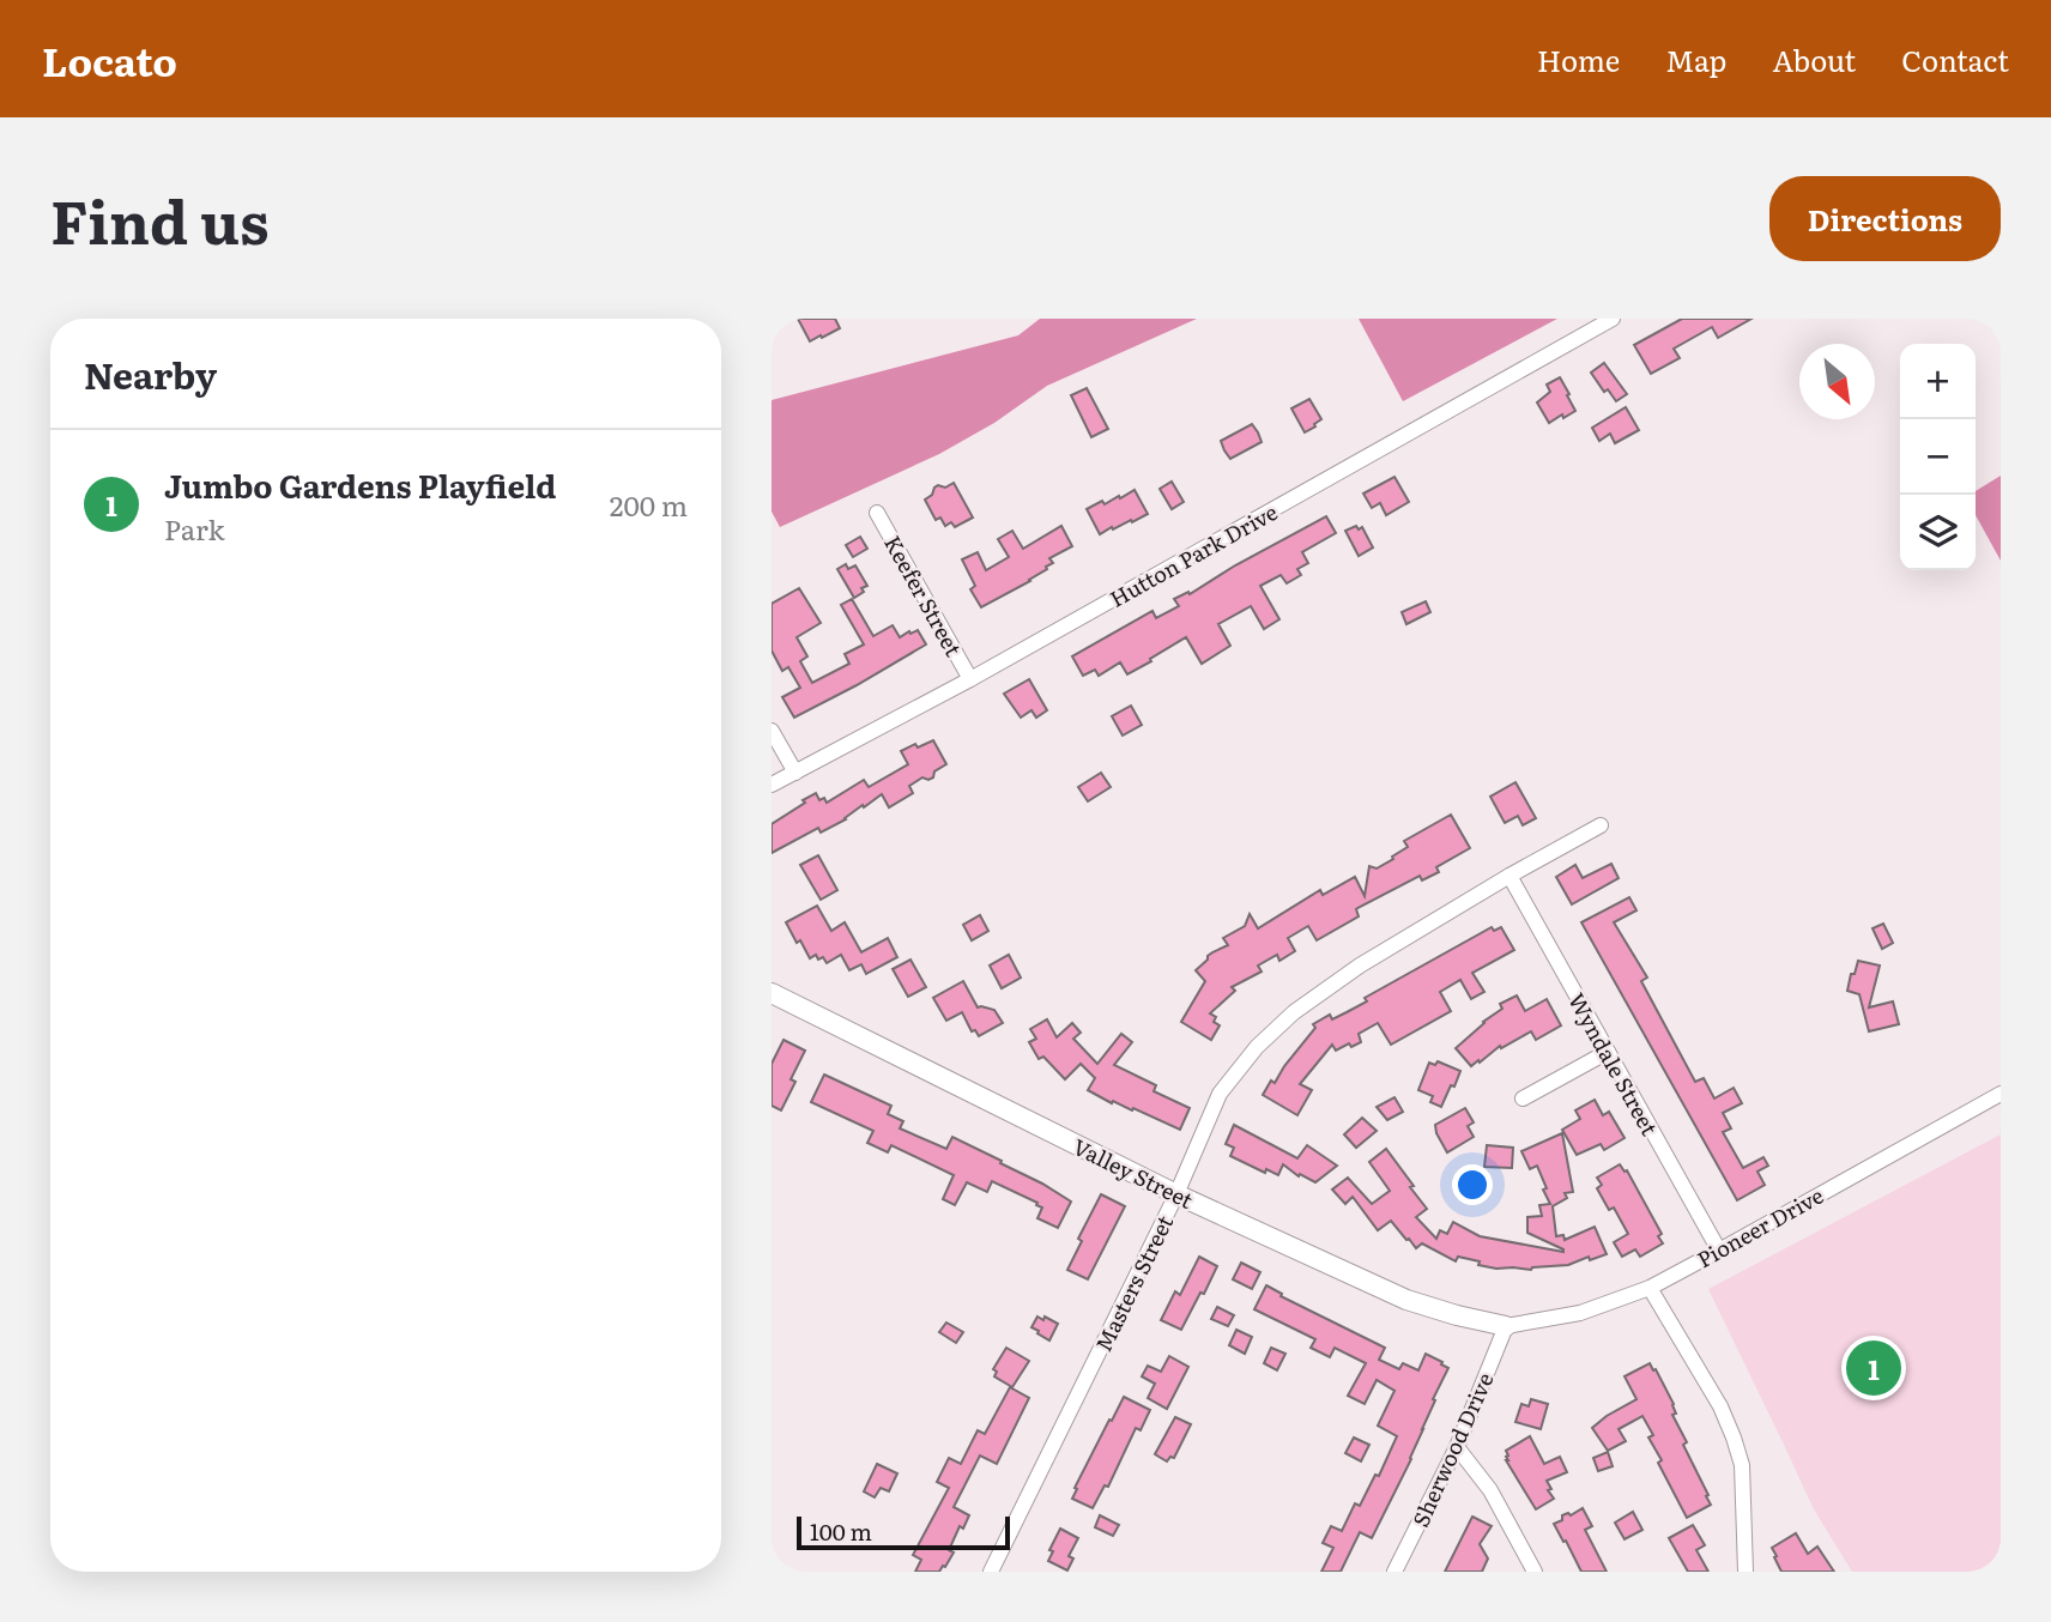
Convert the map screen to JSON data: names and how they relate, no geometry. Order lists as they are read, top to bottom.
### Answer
{
  "streets": {
    "main road": ["Valley Street"],
    "street": [
      "Hutton Park Drive",
      "Keefer Street",
      "Wyndale Street",
      "Pioneer Drive",
      "Masters Street",
      "Sherwood Drive"
    ]
  },
  "crossings": [
    ["Hutton Park Drive", "Keefer Street"],
    ["Wyndale Street", "Pioneer Drive"],
    ["Wyndale Street", "Masters Street"],
    ["Valley Street", "Pioneer Drive"],
    ["Valley Street", "Masters Street"],
    ["Valley Street", "Sherwood Drive"],
    ["Pioneer Drive", "Sherwood Drive"]
  ],
  "scale_bar": "100 m",
  "north": "bottom right",
  "page": {
    "header": "Locato",
    "nav": [
      "Home",
      "Map",
      "About",
      "Contact"
    ],
    "title": "Find us",
    "buttons": "Directions",
    "heading": "Nearby",
    "map_buttons": ["+", "−"],
    "list": [
      {
        "mark": "1",
        "name": "Jumbo Gardens Playfield",
        "note": "Park",
        "value": "200 m"
      }
    ],
    "pins": "1",
    "scale": "100 m"
  }
}
